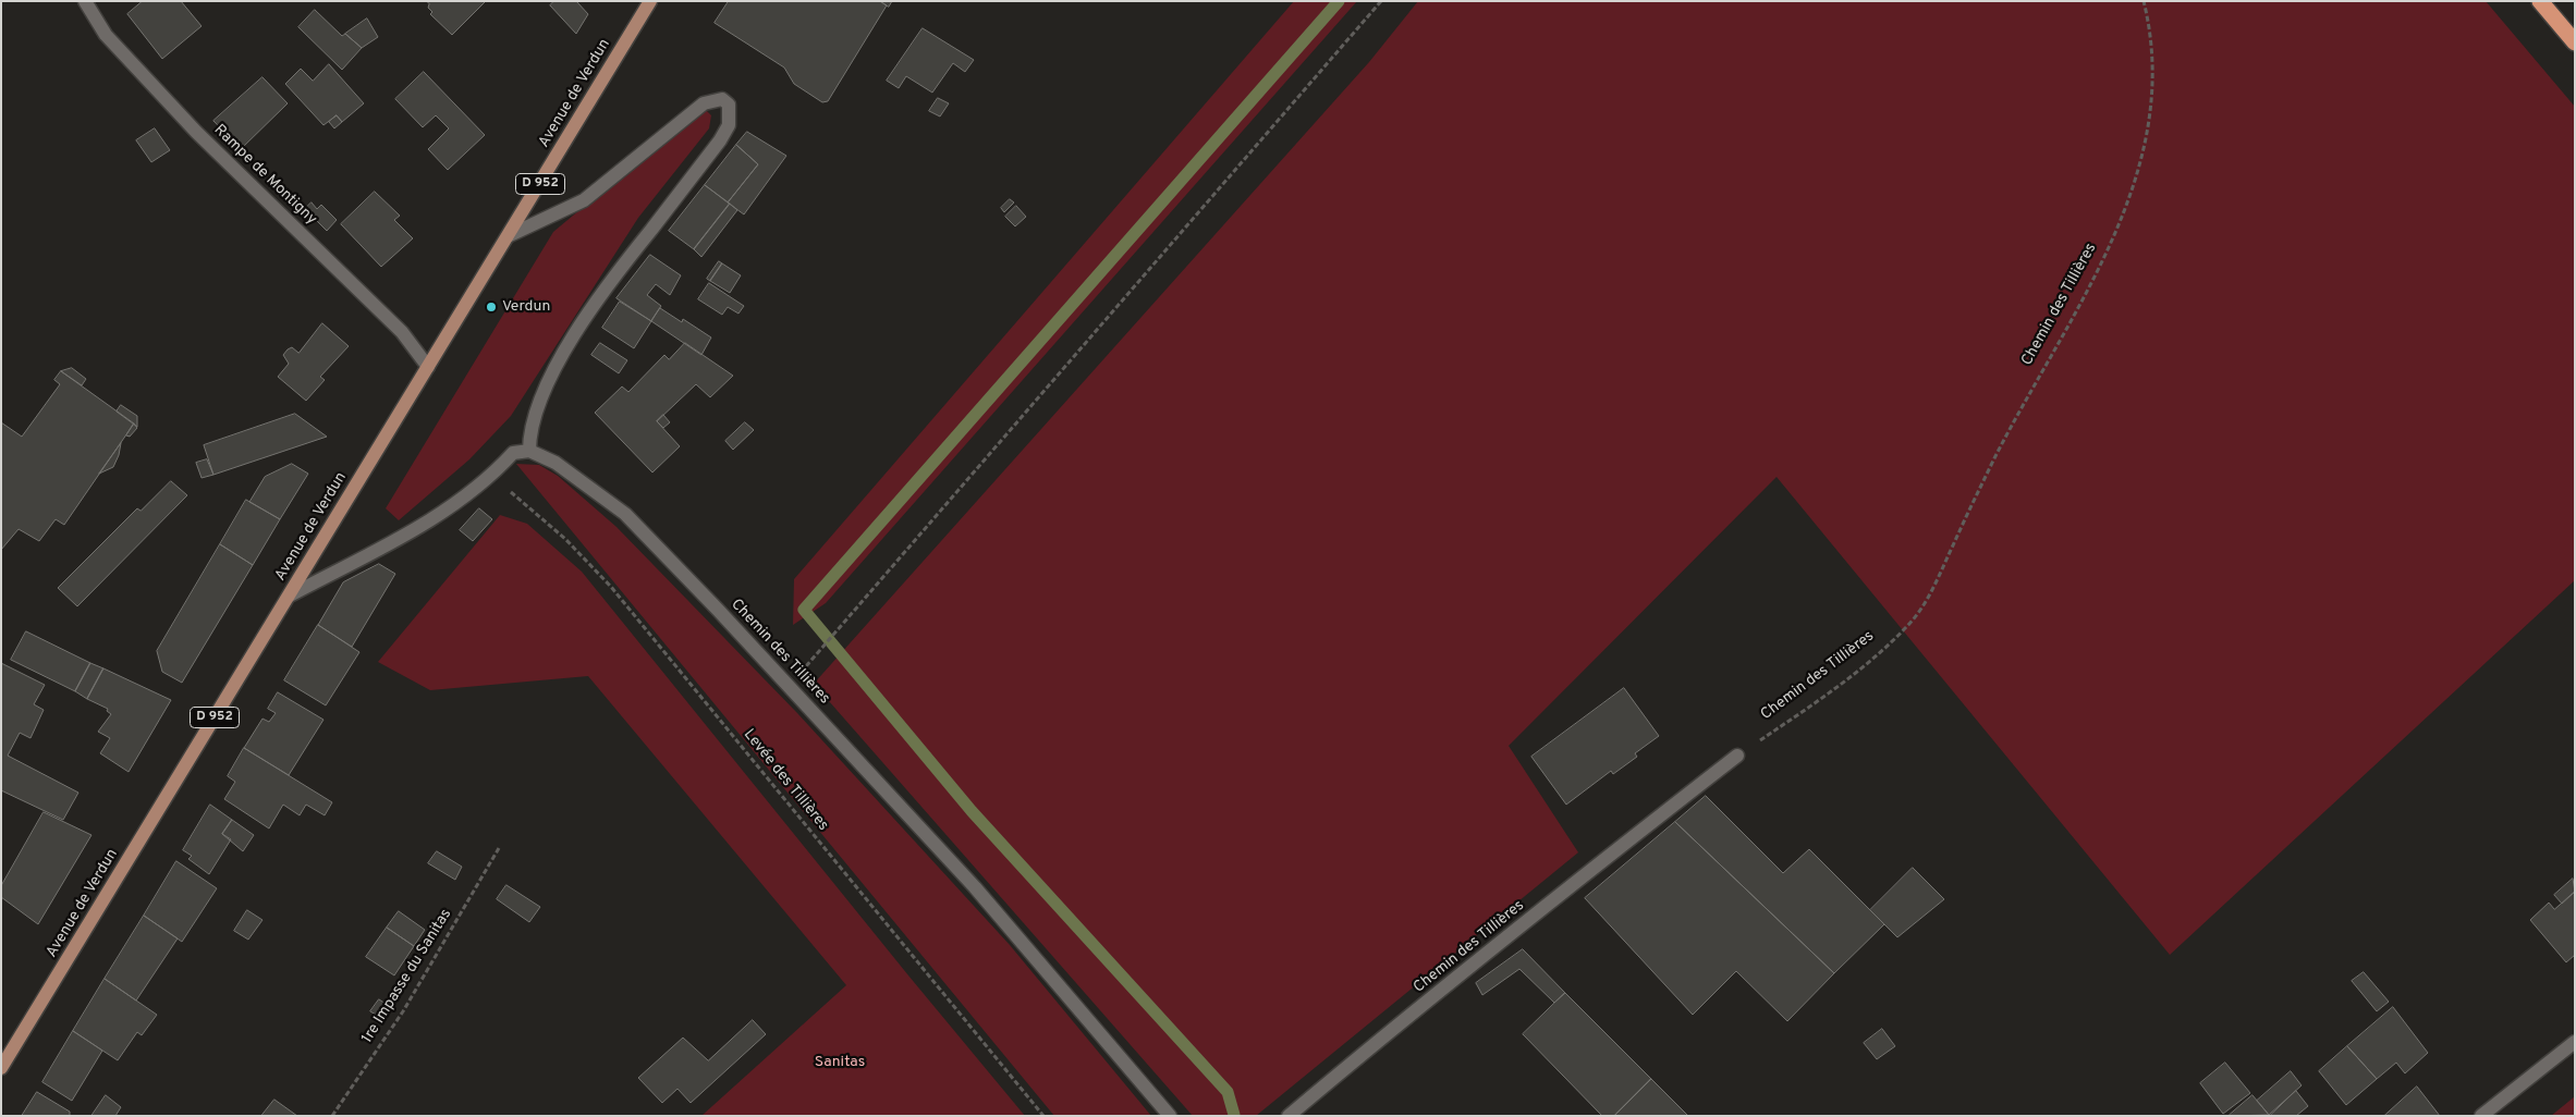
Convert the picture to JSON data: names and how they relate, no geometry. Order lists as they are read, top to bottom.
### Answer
{
  "streets": {
    "main road": ["Avenue de Verdun", "D 952"],
    "street": ["Rampe de Montigny", "Chemin des Tillières"],
    "path": ["Levée des Tillières", "1re Impasse du Sanitas"]
  },
  "crossings": [
    ["Avenue de Verdun", "Rampe de Montigny"]
  ],
  "parks": ["Sanitas"],
  "places": ["Verdun"]
}
